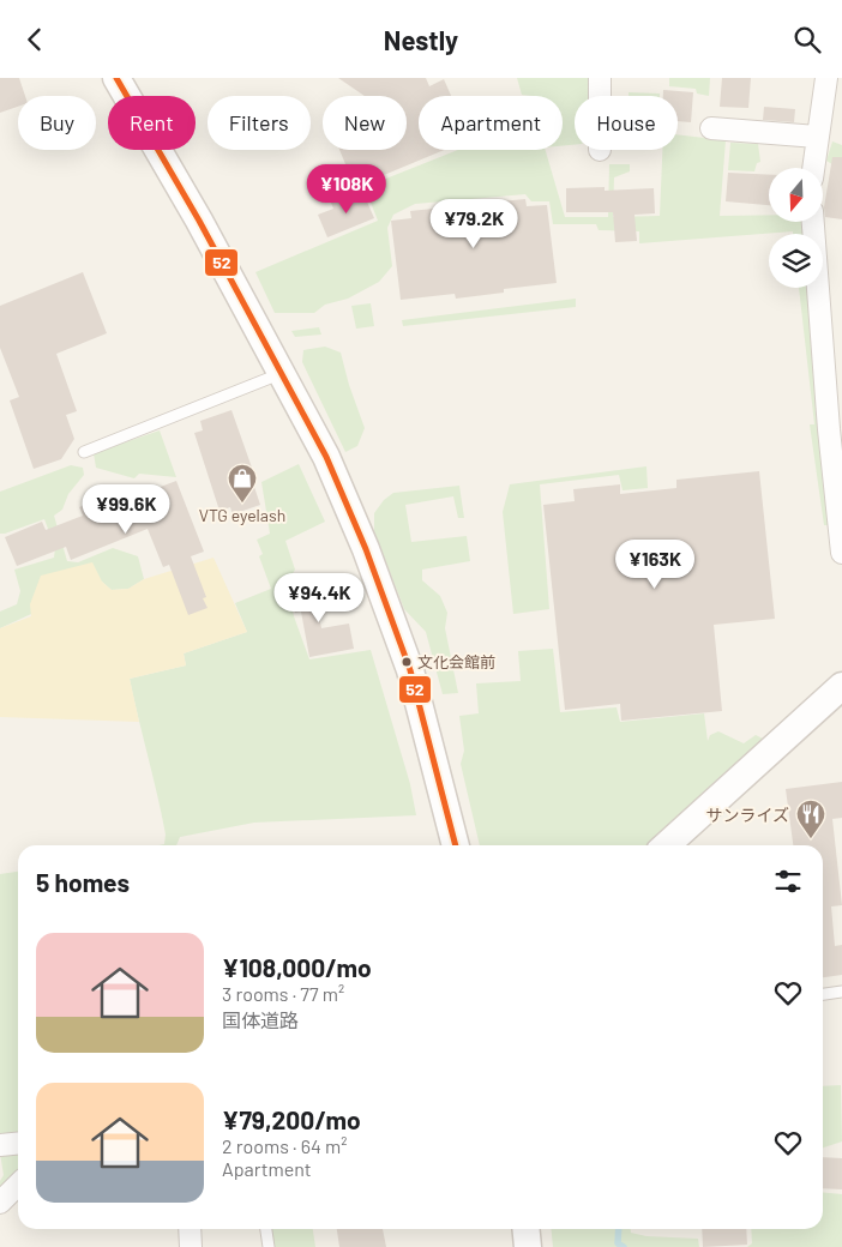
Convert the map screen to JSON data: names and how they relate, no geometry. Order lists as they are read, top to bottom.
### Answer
{
  "places": {
    "shop": ["VTG eyelash"],
    "other": ["文化会館前"],
    "restaurant": ["サンライズ"]
  },
  "lines": ["transit line 52"],
  "north": "bottom",
  "page": {
    "header": "Nestly",
    "chip": [
      "Buy",
      "Rent",
      "Filters",
      "New",
      "Apartment",
      "House"
    ],
    "price": [
      "¥108K",
      "¥79.2K",
      "¥99.6K",
      "¥163K",
      "¥94.4K"
    ],
    "heading": "5 homes",
    "list": [
      {
        "name": "¥108,000/mo",
        "note": "3 rooms · 77 m² · 国体道路"
      },
      {
        "name": "¥79,200/mo",
        "note": "2 rooms · 64 m² · Apartment"
      }
    ]
  }
}
